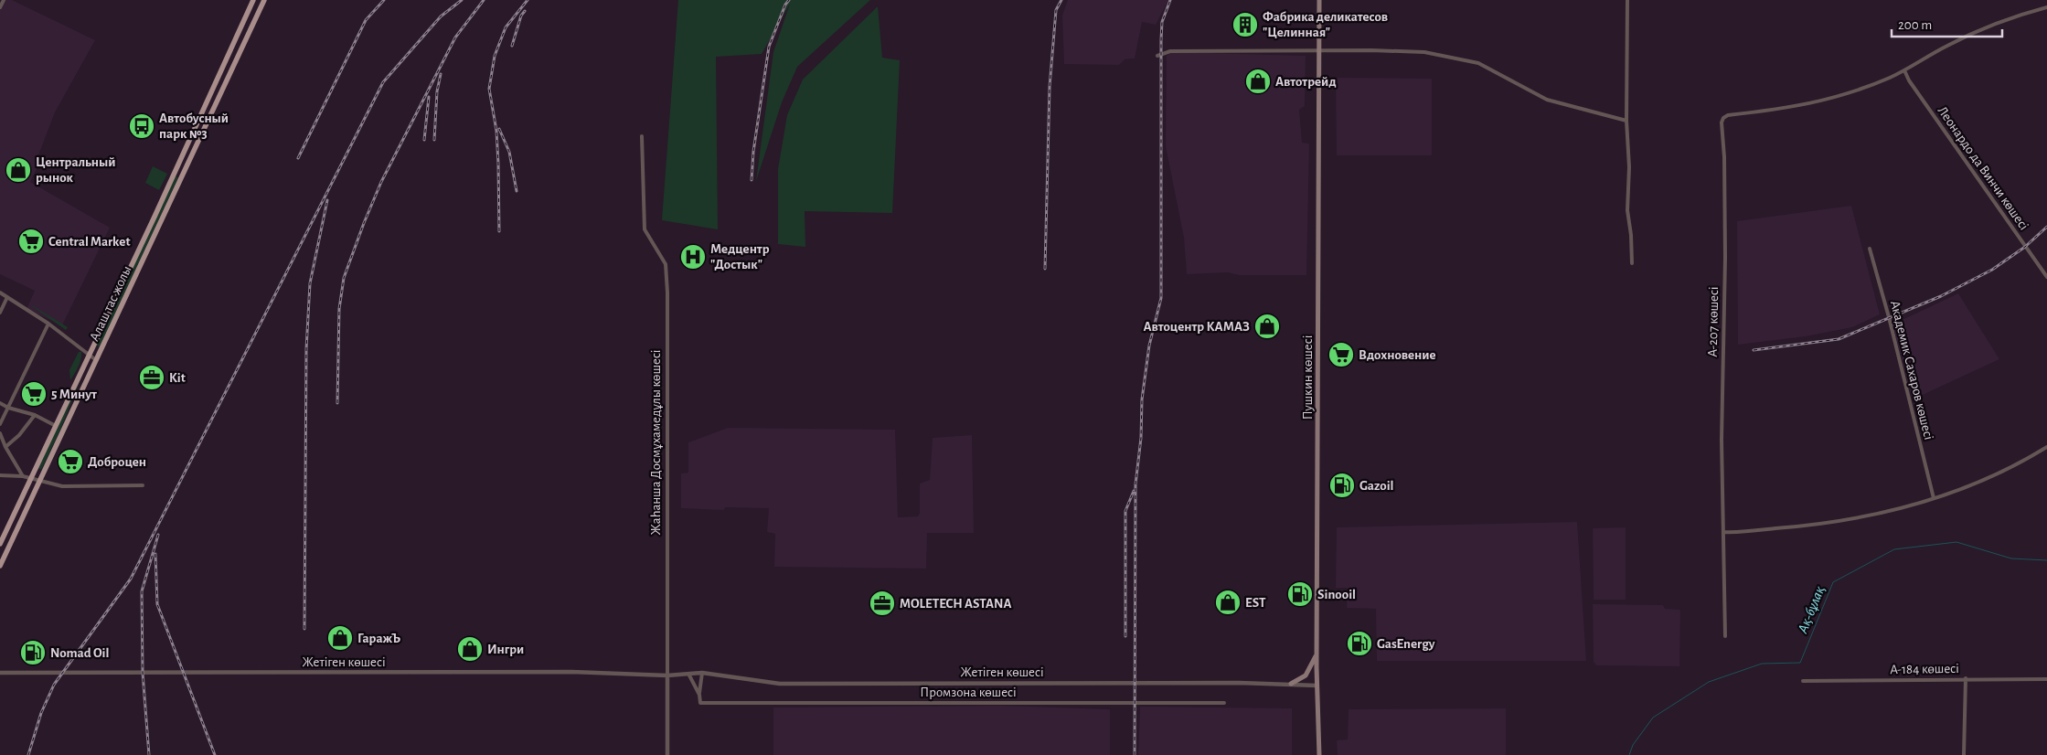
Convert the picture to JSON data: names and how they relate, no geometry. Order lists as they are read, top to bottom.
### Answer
{
  "streets": {
    "main road": ["Алаш тас жолы", "Пушкин көшесі"],
    "street": [
      "Леонардо да Винчи көшесі",
      "А-207 көшесі",
      "Академик Сахаров көшесі",
      "Жаһанша Досмұхамедұлы көшесі",
      "Жетіген көшесі",
      "А-184 көшесі",
      "Промзона көшесі"
    ]
  },
  "crossings": [
    ["Леонардо да Винчи көшесі", "А-207 көшесі"],
    ["Пушкин көшесі", "Жетіген көшесі"],
    ["Жаһанша Досмұхамедұлы көшесі", "Жетіген көшесі"]
  ],
  "water": ["Ақ-бұлақ"],
  "places": {
    "building": ["Фабрика деликатесов \"Целинная\""],
    "shop": [
      "Автотрейд",
      "Центральный рынок",
      "Автоцентр КАМАЗ",
      "EST",
      "ГаражЪ",
      "Ингри"
    ],
    "bus stop": ["Автобусный парк №3"],
    "supermarket": [
      "Central Market",
      "Вдохновение",
      "5 Минут",
      "Доброцен"
    ],
    "hospital": ["Медцентр \"Достык\""],
    "office": ["Kit", "MOLETECH ASTANA"],
    "fuel station": [
      "Gazoil",
      "Sinooil",
      "GasEnergy",
      "Nomad Oil"
    ]
  },
  "scale_bar": "200 m"
}
